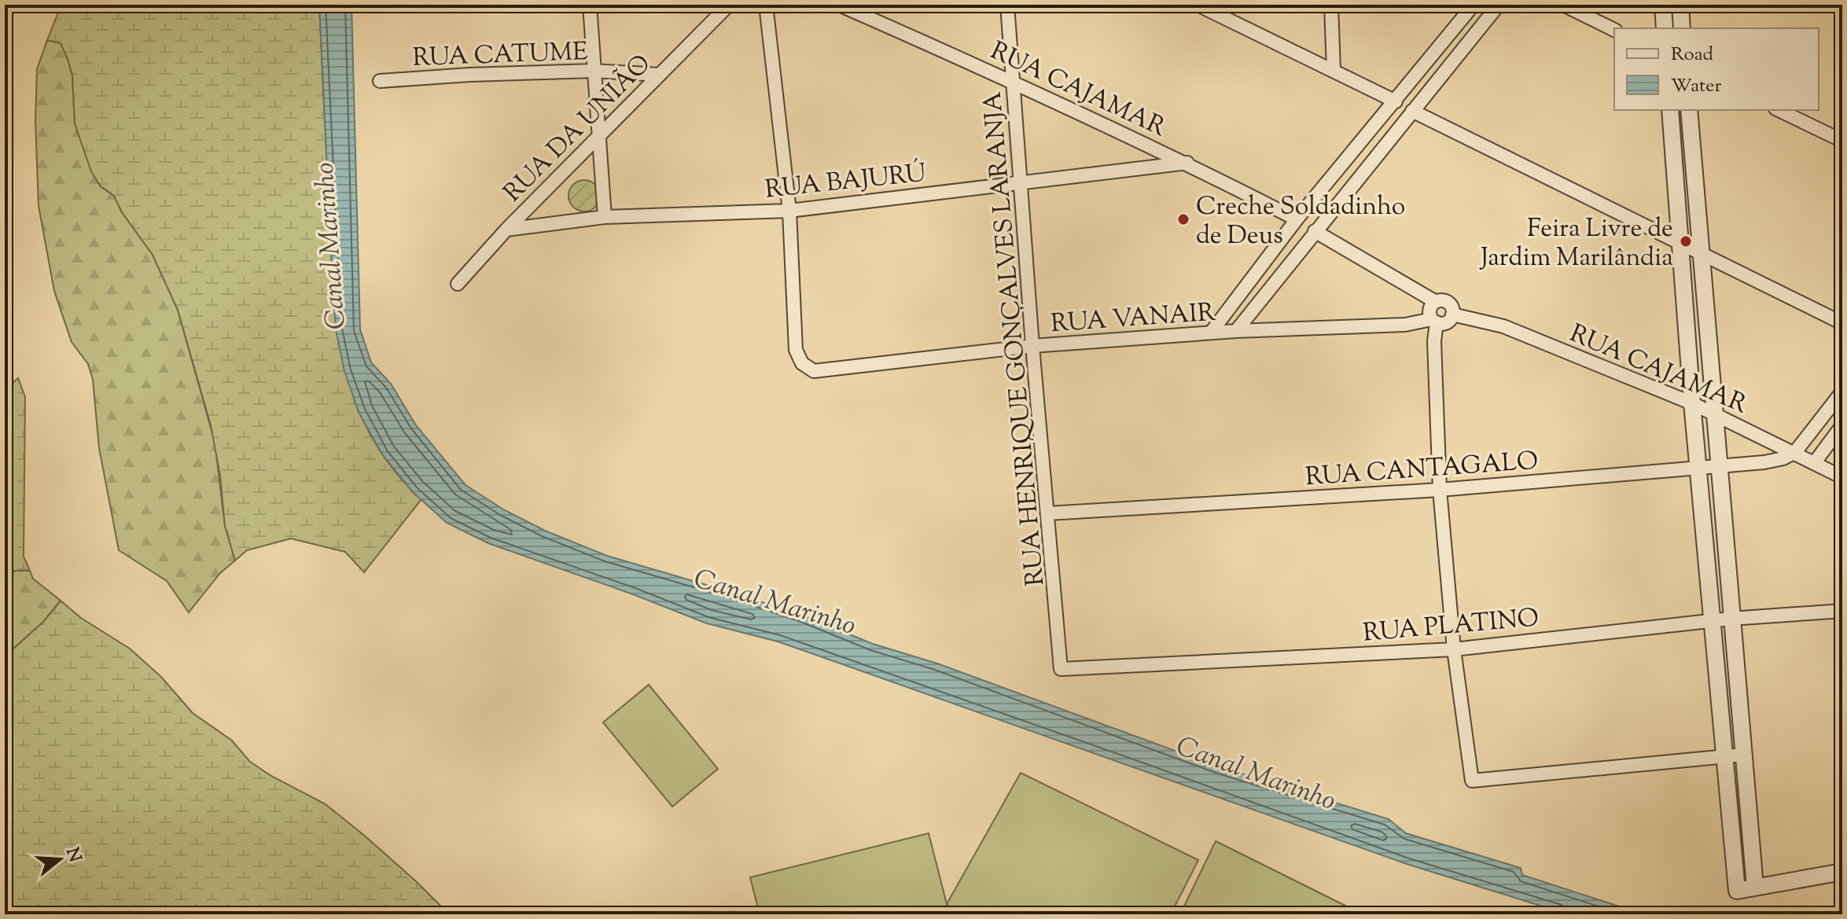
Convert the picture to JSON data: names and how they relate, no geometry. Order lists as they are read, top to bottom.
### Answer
{
  "streets": {
    "street": [
      "RUA CATUME",
      "RUA CAJAMAR",
      "RUA DA UNIÃO",
      "RUA BAJURÚ",
      "RUA VANAIR",
      "RUA HENRIQUE GONÇALVES LARANJA",
      "RUA CANTAGALO",
      "RUA PLATINO"
    ]
  },
  "crossings": [
    ["RUA CATUME", "RUA DA UNIÃO"],
    ["RUA CAJAMAR", "RUA BAJURÚ"],
    ["RUA CAJAMAR", "RUA VANAIR"],
    ["RUA CAJAMAR", "RUA HENRIQUE GONÇALVES LARANJA"],
    ["RUA CAJAMAR", "RUA CANTAGALO"],
    ["RUA DA UNIÃO", "RUA BAJURÚ"],
    ["RUA BAJURÚ", "RUA VANAIR"],
    ["RUA BAJURÚ", "RUA HENRIQUE GONÇALVES LARANJA"],
    ["RUA VANAIR", "RUA HENRIQUE GONÇALVES LARANJA"],
    ["RUA HENRIQUE GONÇALVES LARANJA", "RUA CANTAGALO"],
    ["RUA HENRIQUE GONÇALVES LARANJA", "RUA PLATINO"]
  ],
  "water": ["Canal Marinho"],
  "places": ["Creche Soldadinho de Deus", "Feira Livre de Jardim Marilândia"],
  "legend": ["Road", "Water"],
  "north": "right"
}
